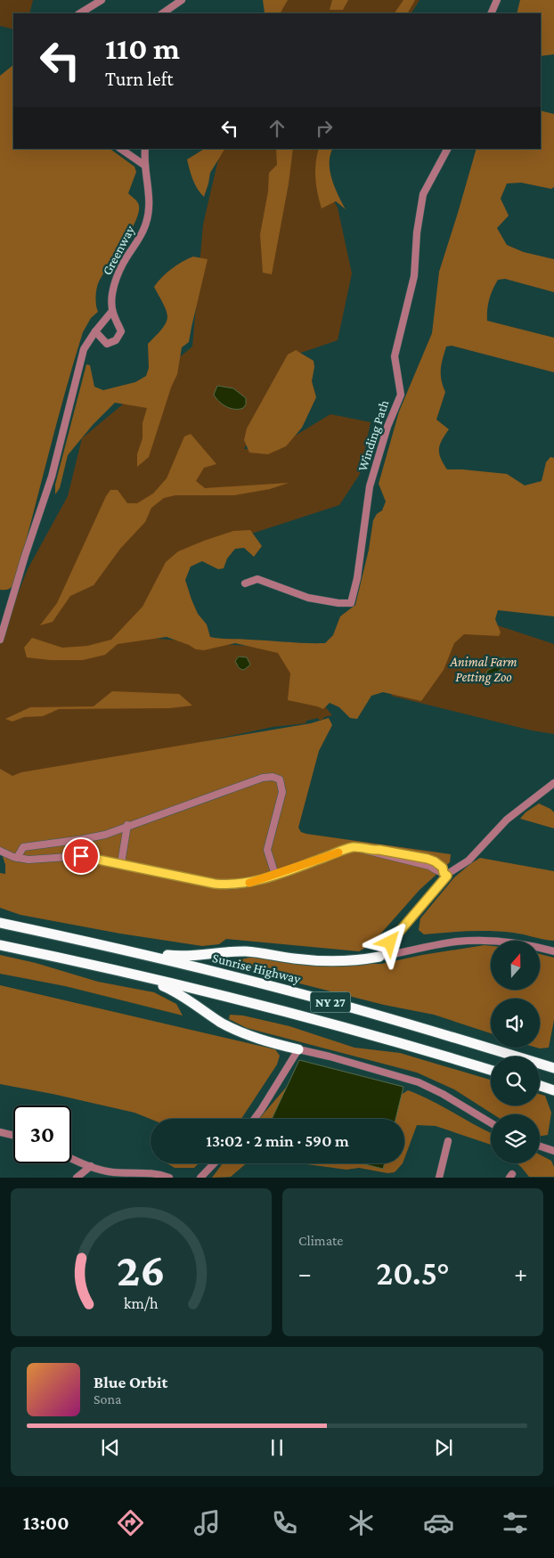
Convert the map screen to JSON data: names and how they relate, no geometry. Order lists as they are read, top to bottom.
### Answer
{
  "streets": {
    "highway": ["Sunrise Highway", "NY 27"],
    "street": ["Greenway", "Winding Path"]
  },
  "parks": ["Animal Farm Petting Zoo"],
  "north": "top",
  "page": {
    "turn": ["110 m", "Turn left"],
    "limit": "30",
    "trip": "13:02 · 2 min · 590 m",
    "tile": "Climate",
    "heat": ["−", "20.5°", "+"],
    "song": ["Blue Orbit", "Sona"],
    "tabs": "13:00",
    "gauge": ["26", "km/h"]
  }
}
